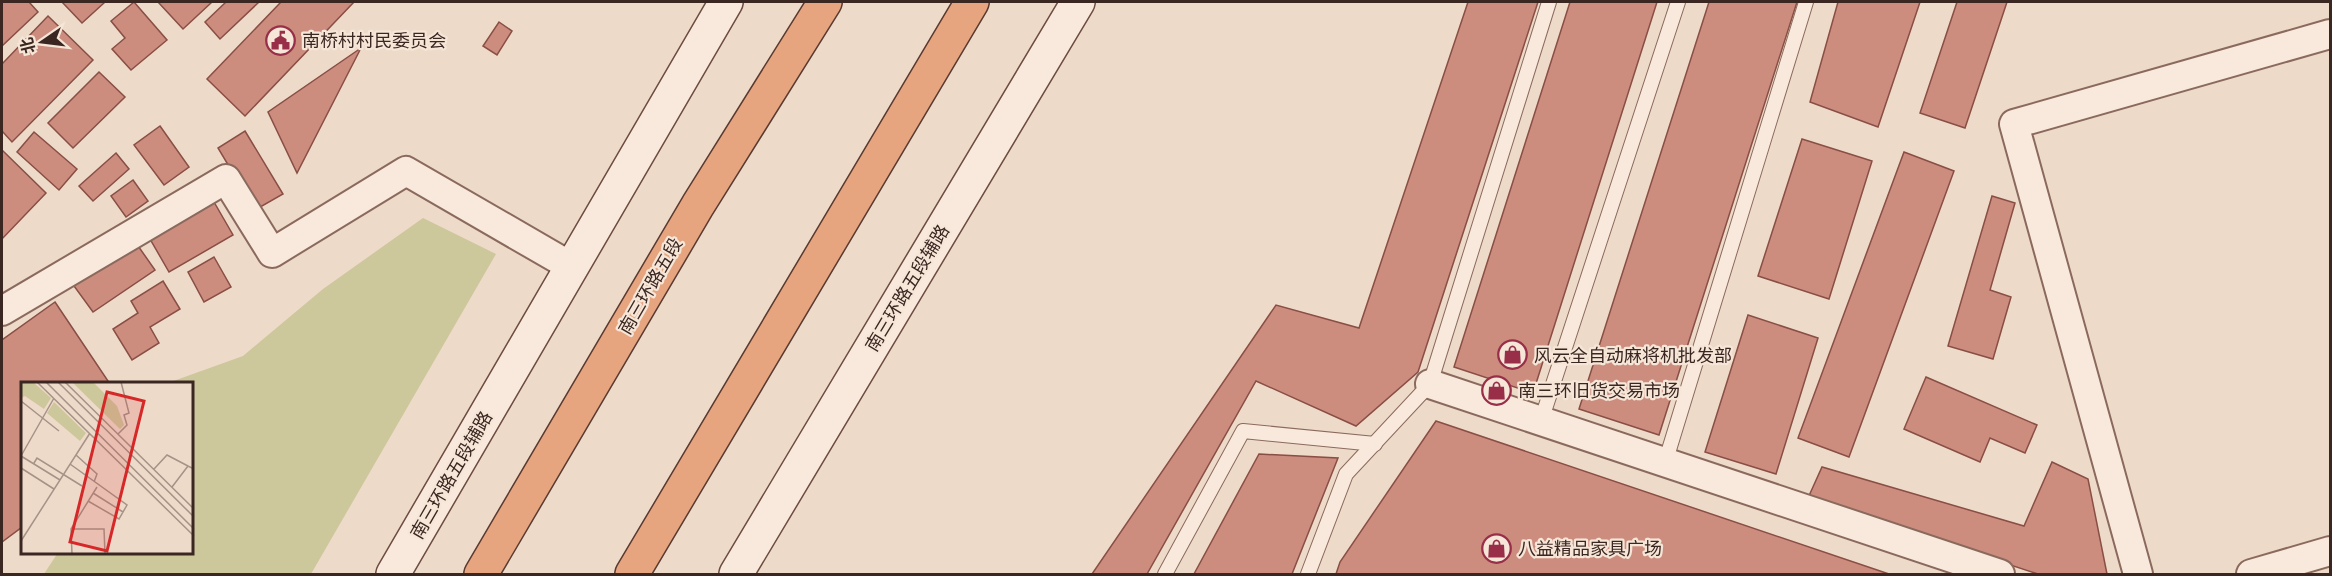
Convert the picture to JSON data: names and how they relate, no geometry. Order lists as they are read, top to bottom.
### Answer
{
  "streets": {
    "highway": ["南三环路五段"],
    "main road": ["南三环路五段辅路"]
  },
  "places": {
    "public building": ["南桥村村民委员会"],
    "shop": ["风云全自动麻将机批发部", "南三环旧货交易市场", "八益精品家具广场"]
  },
  "north": "left"
}
